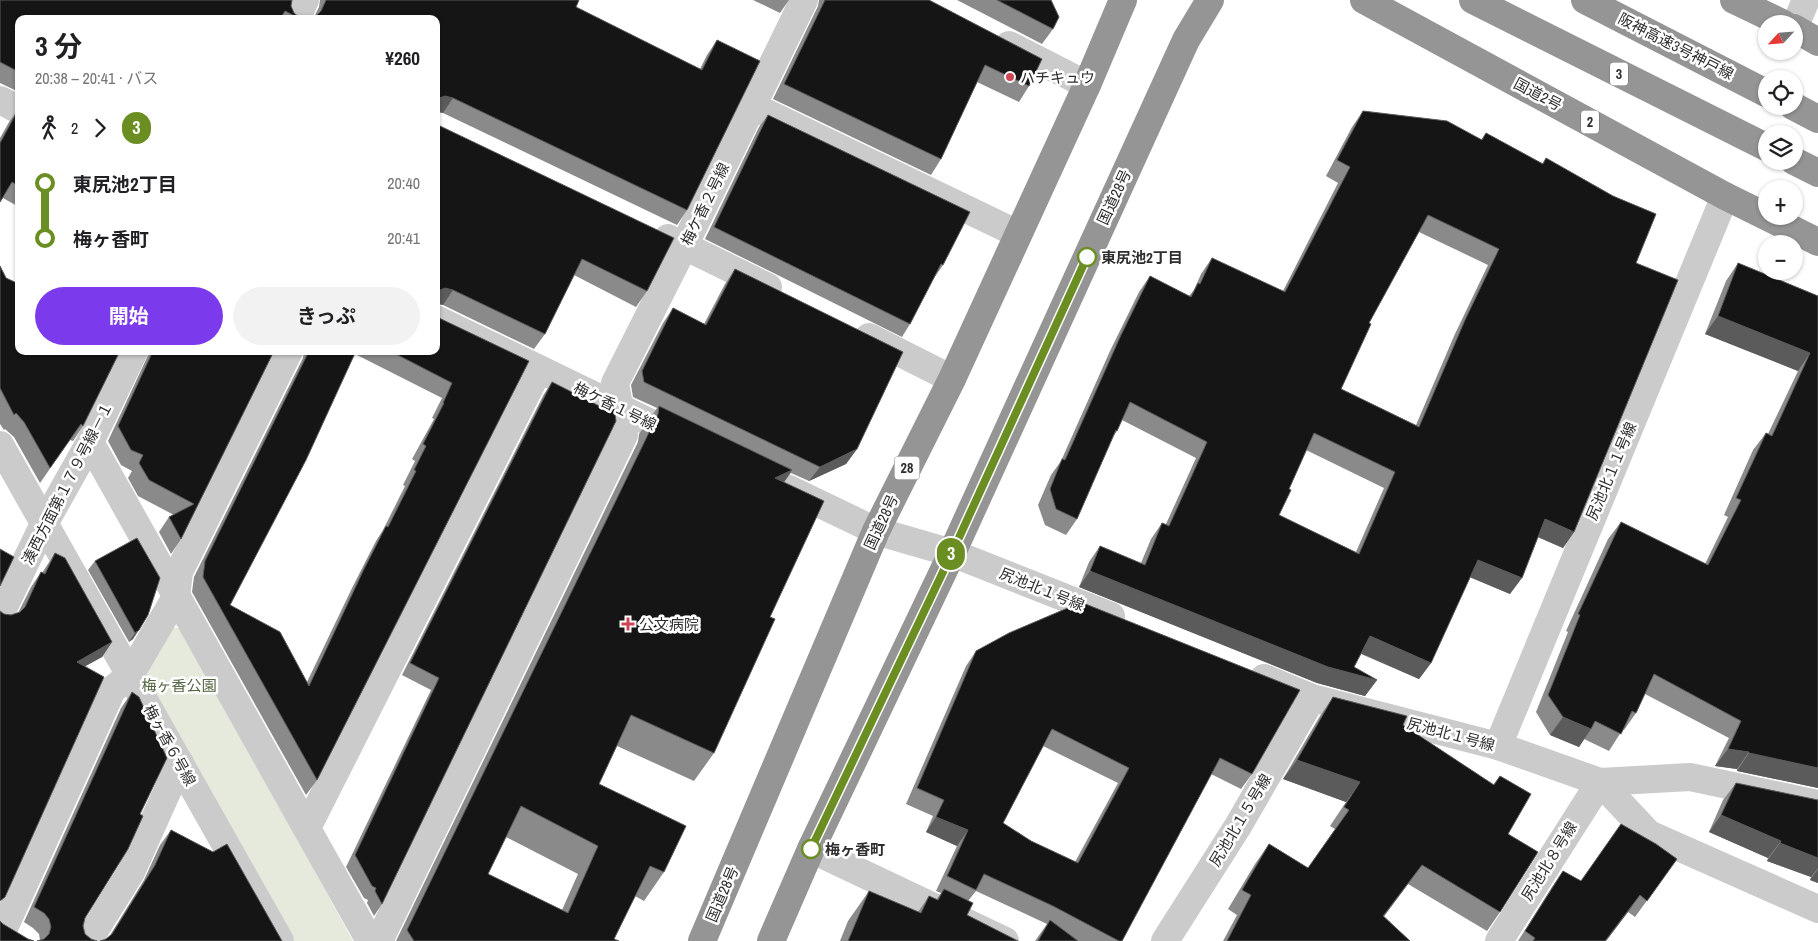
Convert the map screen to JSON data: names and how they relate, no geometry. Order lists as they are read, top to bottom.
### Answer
{
  "streets": {
    "highway": [
      "阪神高速3号神戸線",
      "3",
      "国道2号",
      "2",
      "国道28号",
      "28"
    ],
    "street": [
      "梅ケ香２号線",
      "梅ケ香１号線",
      "尻池北１１号線",
      "湊西方面第１７９号線－１",
      "尻池北１号線",
      "梅ヶ香６号線",
      "尻池北１５号線",
      "尻池北８号線"
    ]
  },
  "crossings": [
    ["国道2号", "尻池北１１号線"],
    ["国道28号", "尻池北１号線"],
    ["梅ケ香２号線", "梅ケ香１号線"],
    ["尻池北１１号線", "尻池北１号線"],
    ["湊西方面第１７９号線－１", "梅ヶ香６号線"],
    ["尻池北１号線", "尻池北１５号線"],
    ["尻池北１号線", "尻池北８号線"]
  ],
  "parks": ["梅ヶ香公園"],
  "places": {
    "other": ["ハチキュウ", "東尻池2丁目", "梅ヶ香町"],
    "health": ["公文病院"]
  },
  "lines": ["bus line 3"],
  "north": "bottom left",
  "page": {
    "on_map": "3",
    "map_buttons": ["+", "−"],
    "heading": ["3 分", "20:38 – 20:41 · バス", "¥260"],
    "legs": ["2", "3"],
    "list": [
      {
        "name": "東尻池2丁目",
        "value": "20:40"
      },
      {
        "name": "梅ヶ香町",
        "value": "20:41"
      }
    ],
    "buttons": ["開始", "きっぷ"]
  }
}
